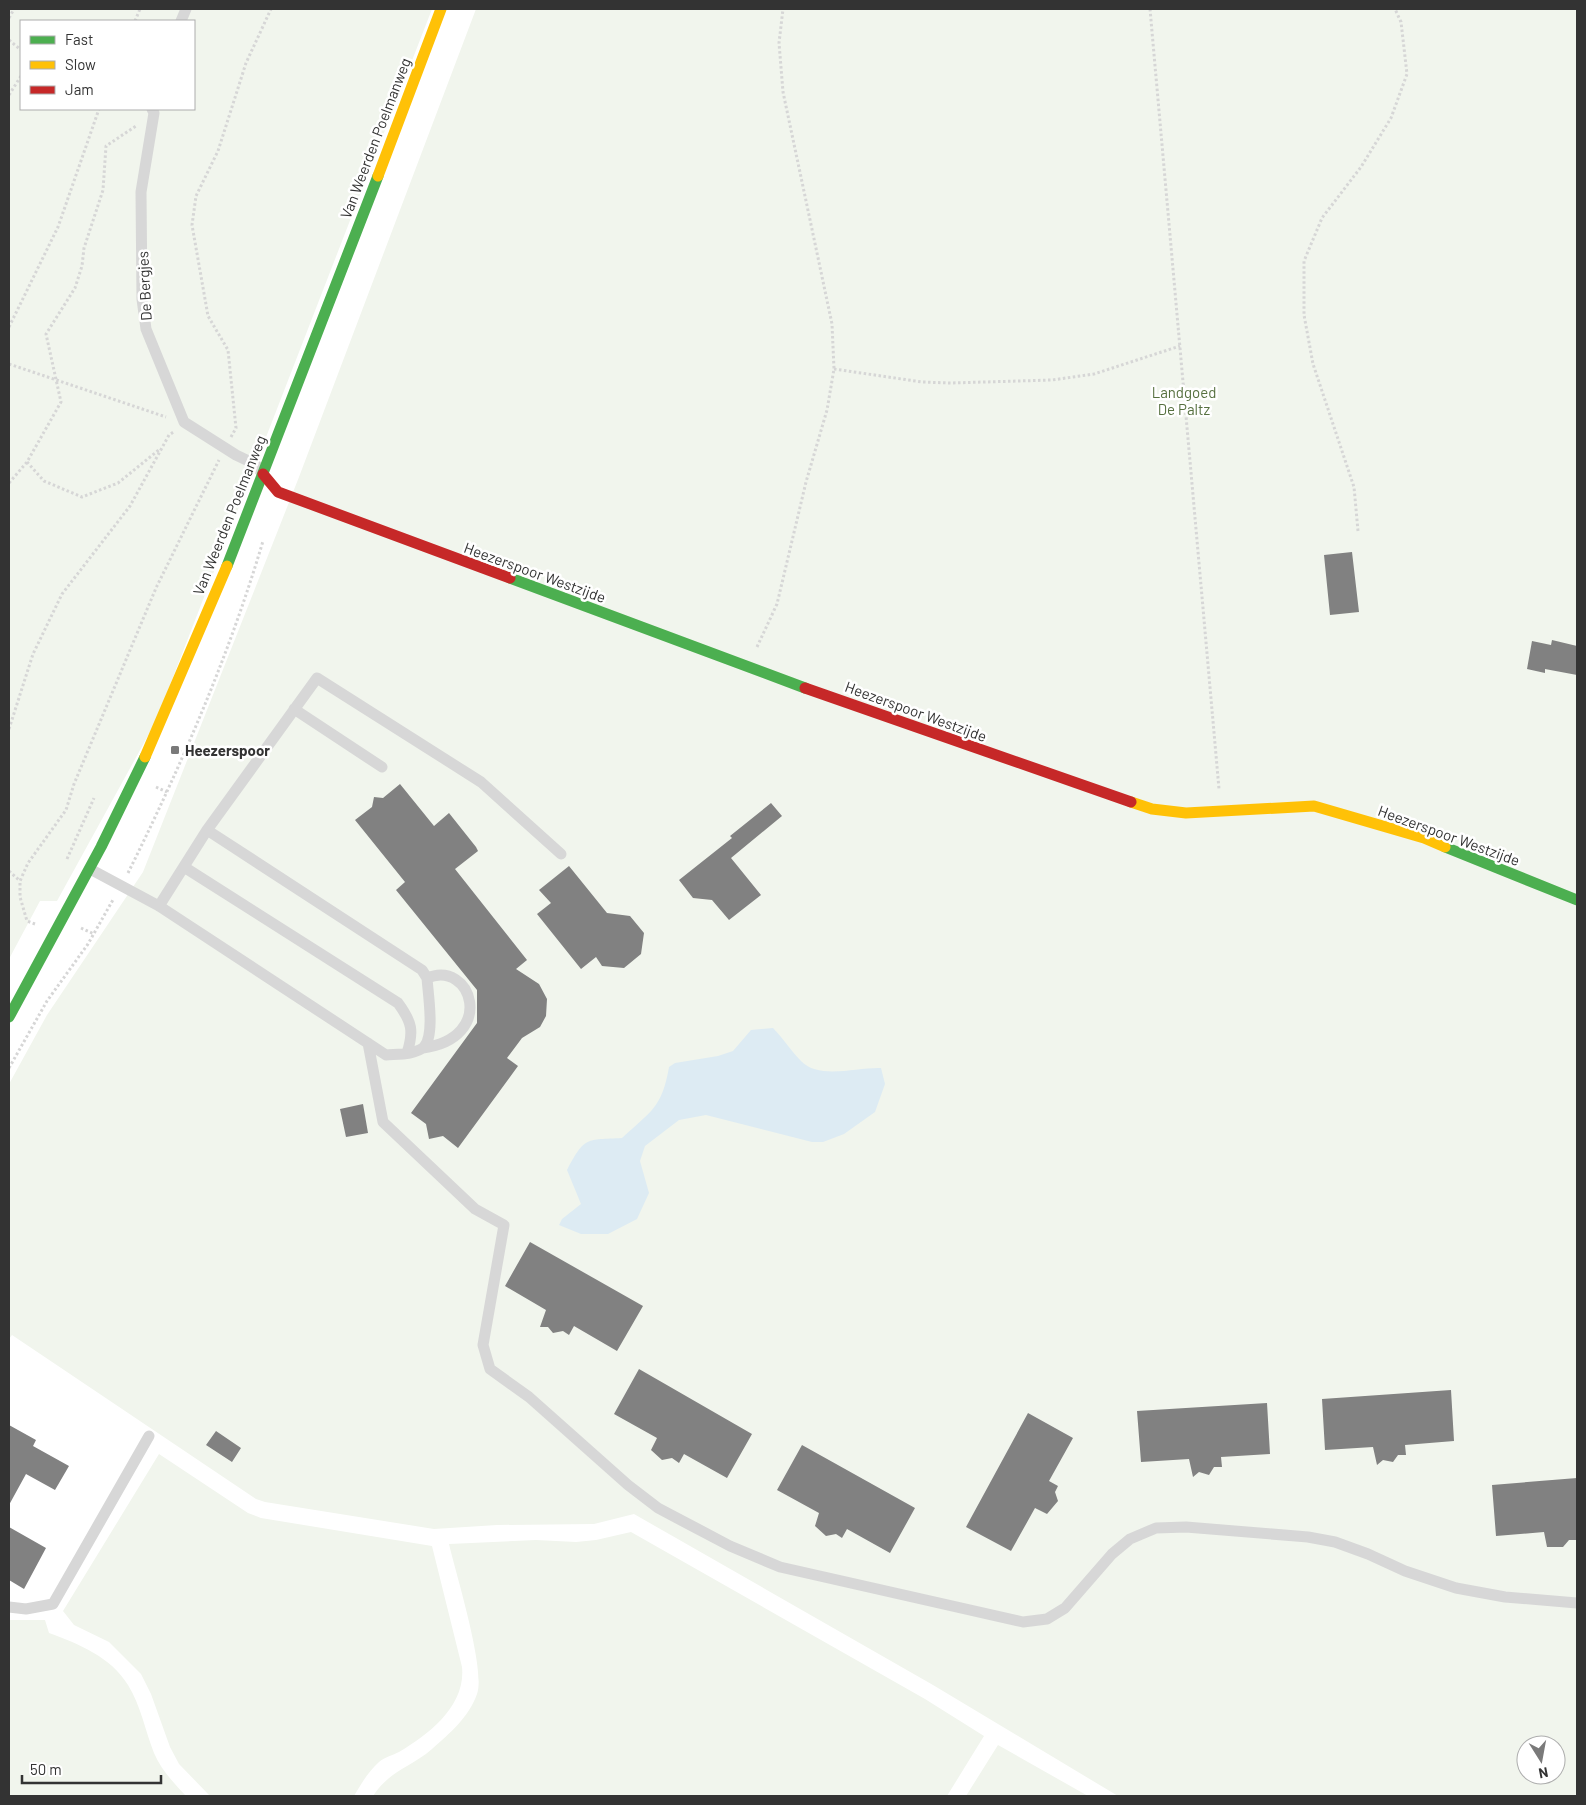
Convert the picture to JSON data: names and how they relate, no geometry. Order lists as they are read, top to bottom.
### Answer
{
  "streets": {
    "street": ["Van Weerden Poelmanweg", "Heezerspoor Westzijde"],
    "lane": ["De Bergjes"]
  },
  "crossings": [
    ["Van Weerden Poelmanweg", "Heezerspoor Westzijde"]
  ],
  "parks": ["Landgoed De Paltz"],
  "places": {
    "transit": ["Heezerspoor"]
  },
  "legend": ["Fast", "Slow", "Jam"],
  "scale_bar": "50 m",
  "north": "bottom"
}
